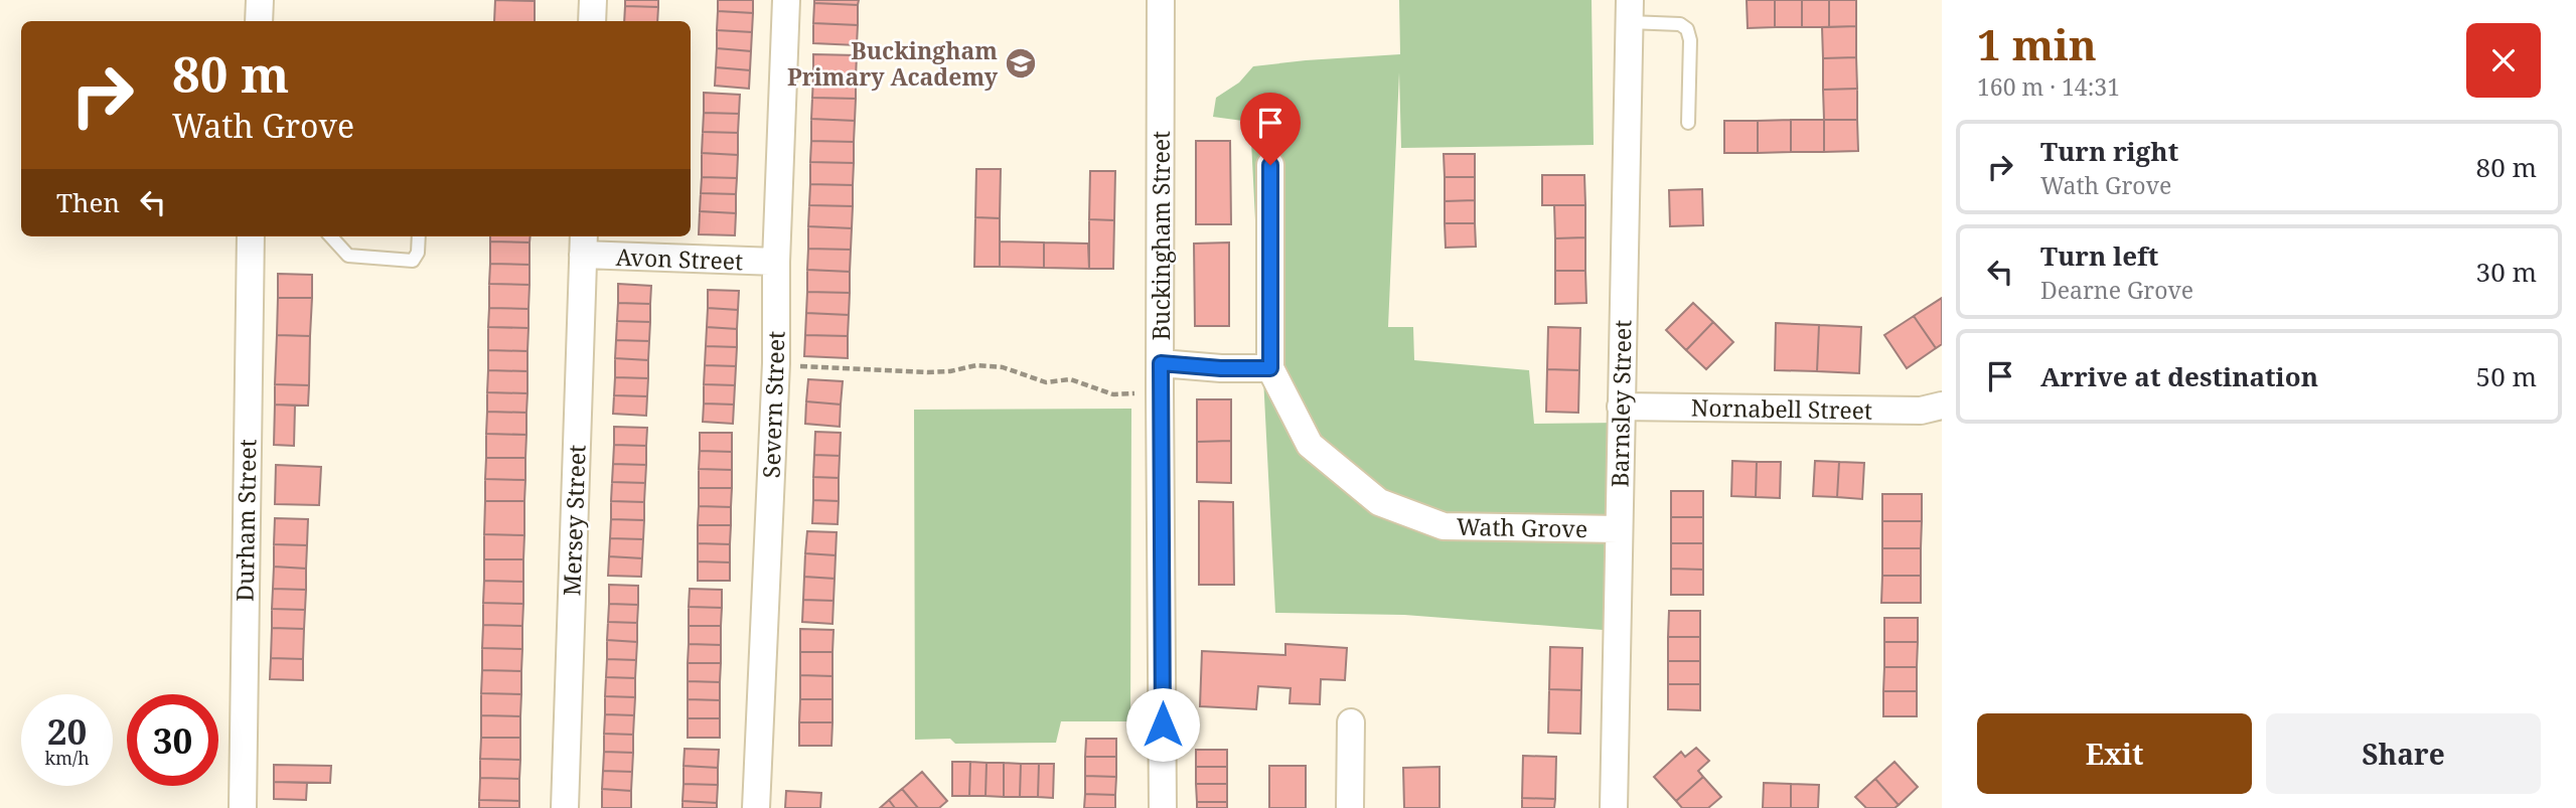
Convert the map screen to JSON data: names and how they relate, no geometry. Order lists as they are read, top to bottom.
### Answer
{
  "streets": {
    "street": [
      "Buckingham Street",
      "Avon Street",
      "Barnsley Street",
      "Severn Street",
      "Nornabell Street",
      "Durham Street",
      "Mersey Street",
      "Wath Grove"
    ]
  },
  "crossings": [
    ["Avon Street", "Severn Street"],
    ["Avon Street", "Mersey Street"],
    ["Barnsley Street", "Nornabell Street"],
    ["Barnsley Street", "Wath Grove"]
  ],
  "places": {
    "school or university": ["Buckingham Primary Academy"]
  },
  "page": {
    "heading": ["1 min", "160 m · 14:31"],
    "turn": ["80 m", "Wath Grove"],
    "list": [
      {
        "name": "Turn right",
        "note": "Wath Grove",
        "value": "80 m"
      },
      {
        "name": "Turn left",
        "note": "Dearne Grove",
        "value": "30 m"
      },
      {
        "name": "Arrive at destination",
        "value": "50 m"
      }
    ],
    "then": "Then",
    "speed": "20 km/h",
    "limit": "30",
    "buttons": ["Exit", "Share"]
  }
}
